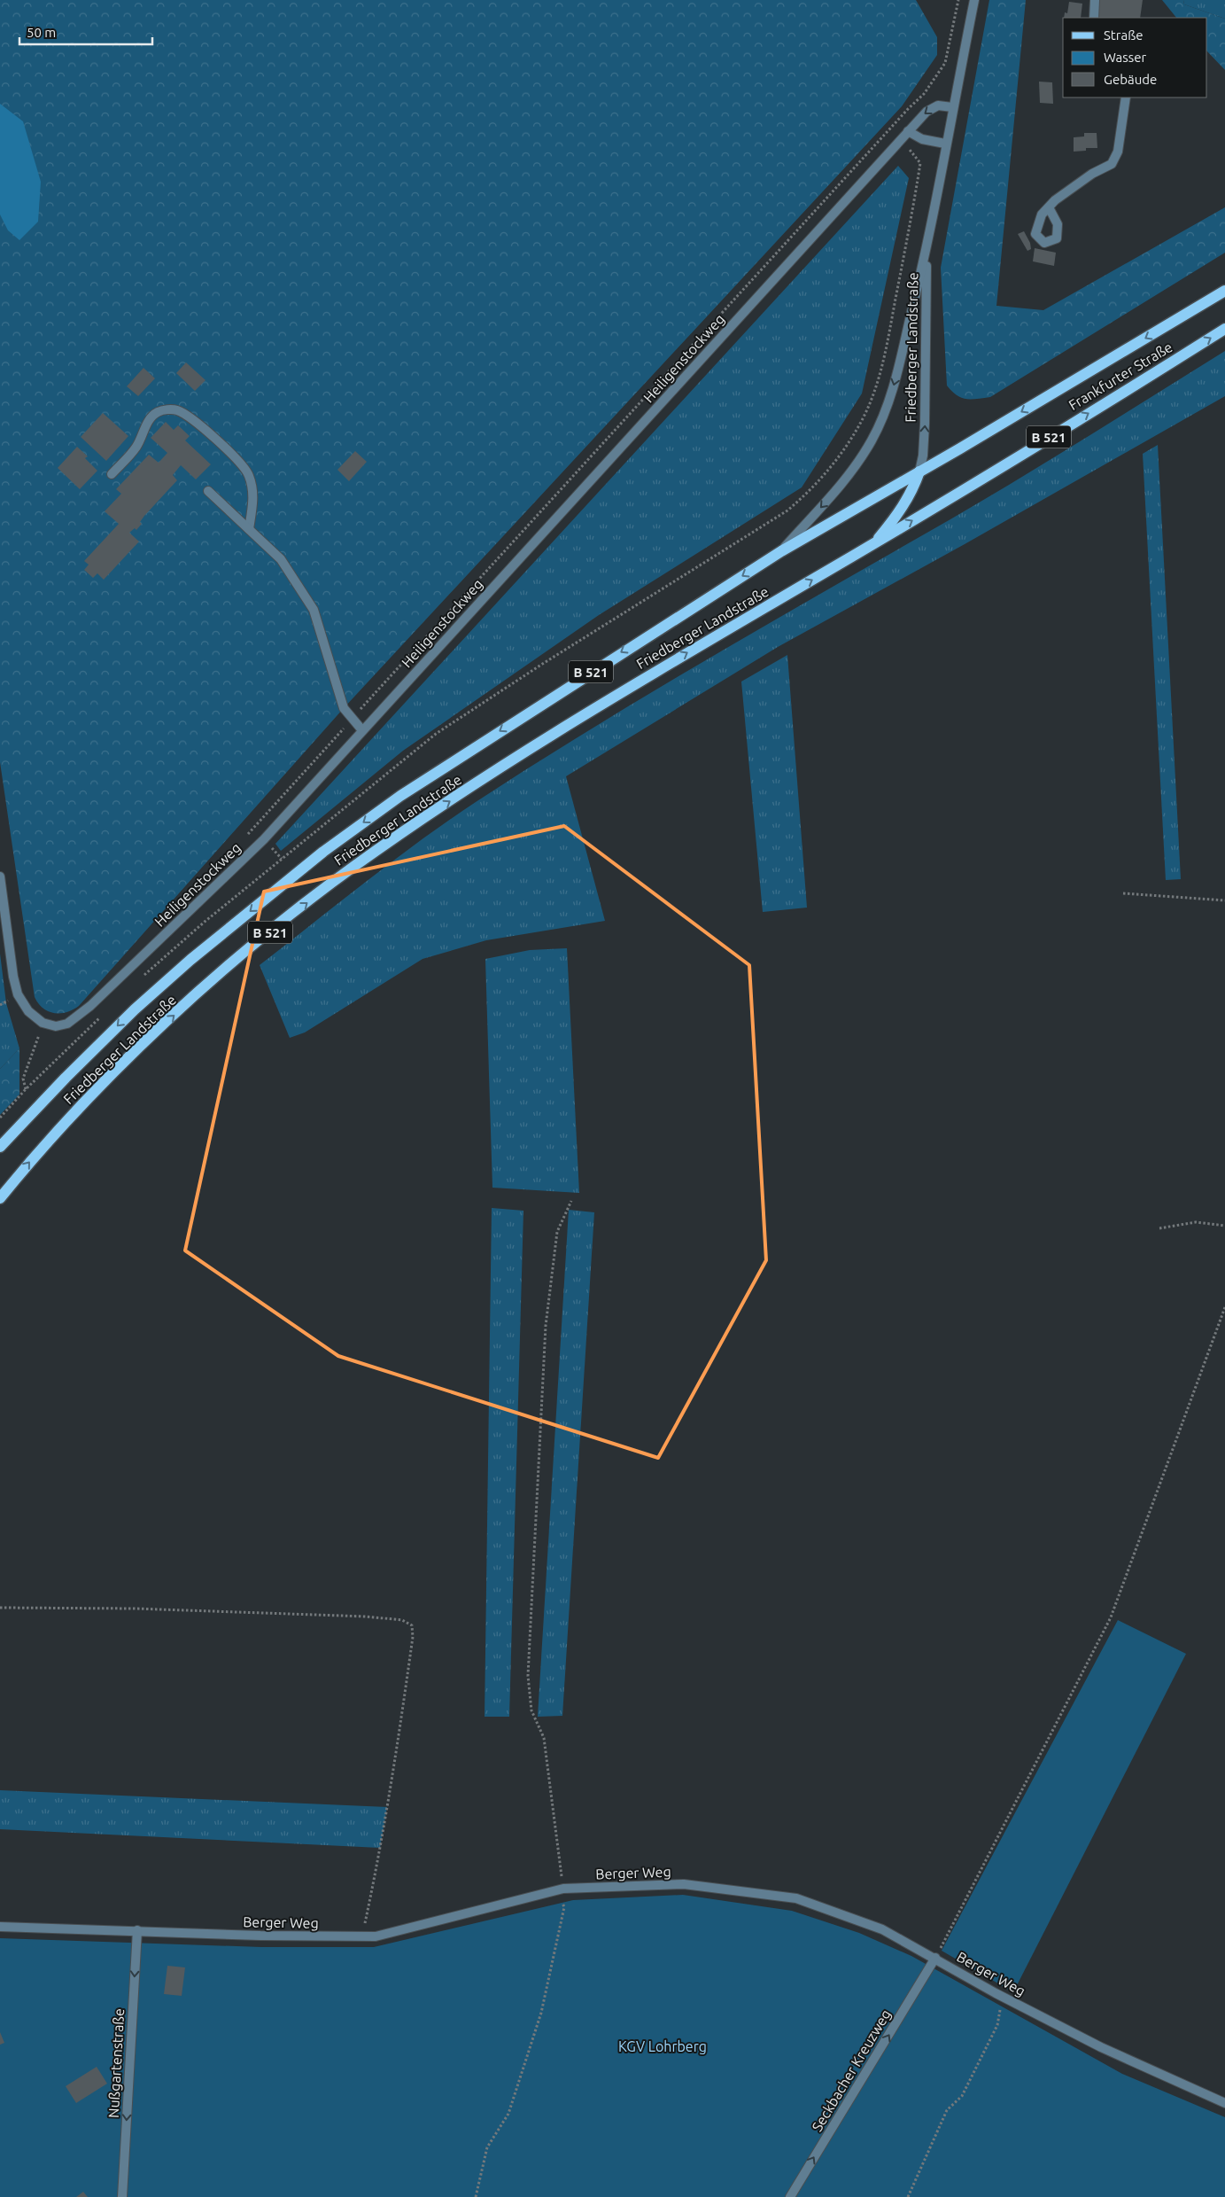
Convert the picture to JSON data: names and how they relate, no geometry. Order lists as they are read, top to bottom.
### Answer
{
  "streets": {
    "main road": ["Friedberger Landstraße", "Frankfurter Straße", "B 521"],
    "street": [
      "Heiligenstockweg",
      "Berger Weg",
      "Nußgartenstraße",
      "Seckbacher Kreuzweg"
    ]
  },
  "crossings": [
    ["Friedberger Landstraße", "Heiligenstockweg"],
    ["Friedberger Landstraße", "Frankfurter Straße"],
    ["Berger Weg", "Nußgartenstraße"],
    ["Berger Weg", "Seckbacher Kreuzweg"]
  ],
  "one_way": ["Nußgartenstraße", "Seckbacher Kreuzweg"],
  "parks": ["KGV Lohrberg"],
  "legend": ["Straße", "Wasser", "Gebäude"],
  "scale_bar": "50 m"
}
